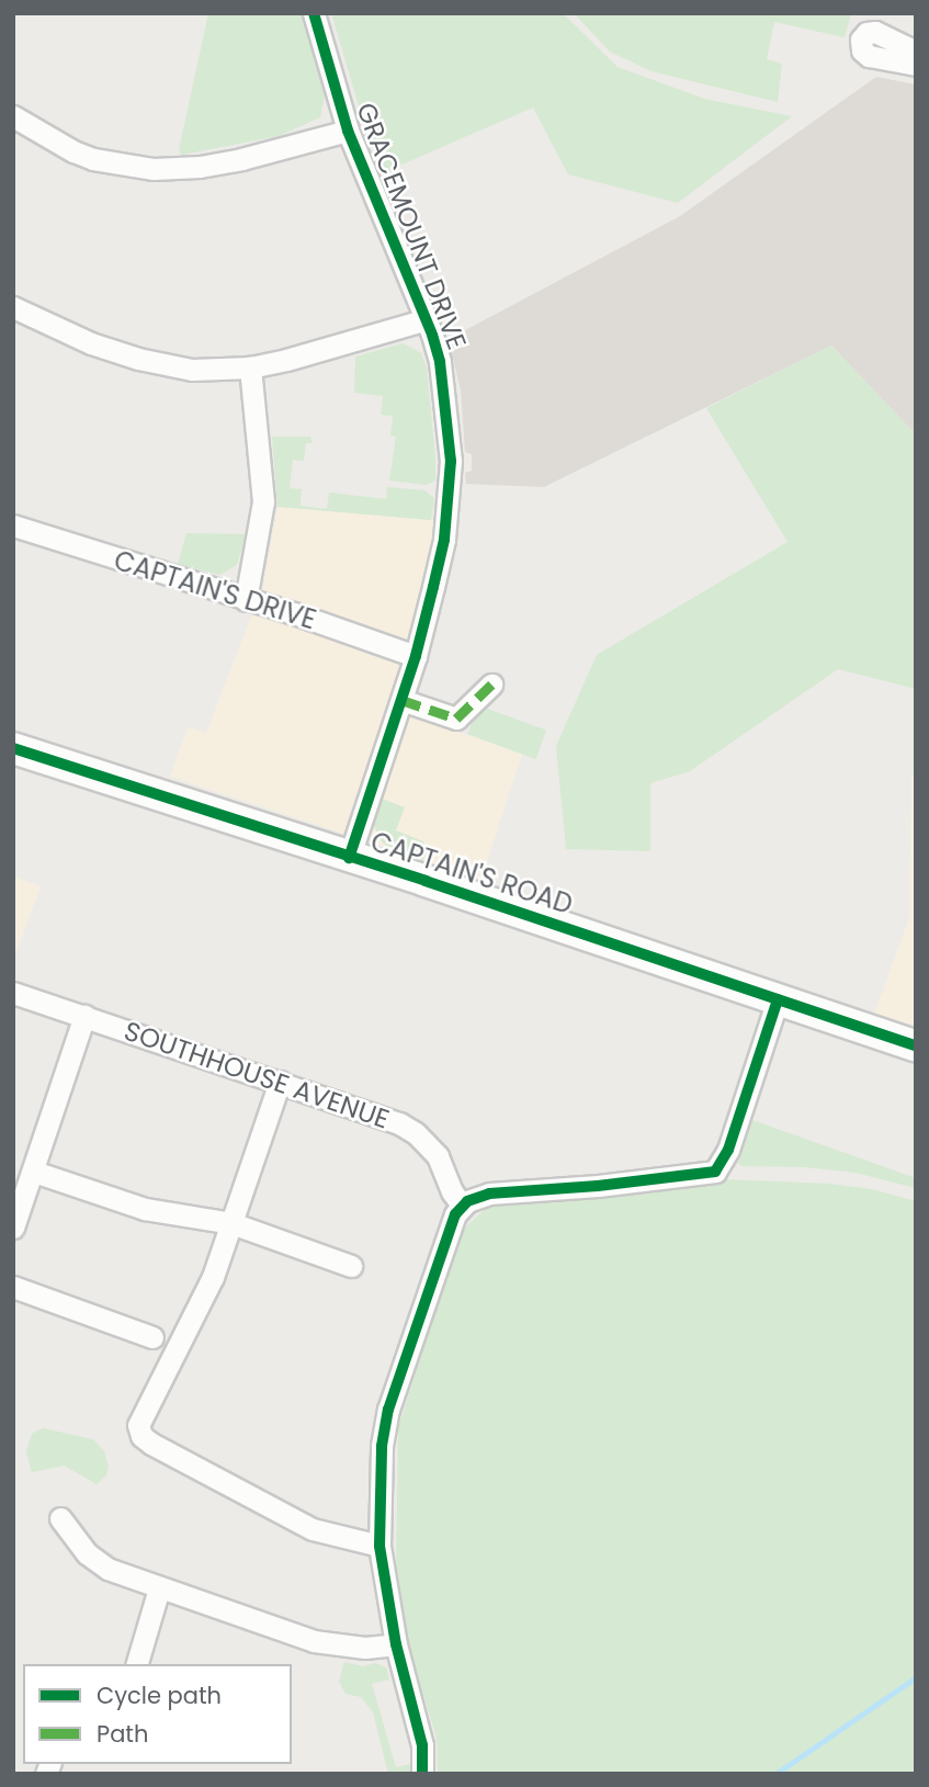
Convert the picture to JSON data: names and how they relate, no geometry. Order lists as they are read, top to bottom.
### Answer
{
  "streets": {
    "main road": ["CAPTAIN'S ROAD"],
    "street": ["GRACEMOUNT DRIVE", "CAPTAIN'S DRIVE", "SOUTHHOUSE AVENUE"]
  },
  "crossings": [
    ["GRACEMOUNT DRIVE", "CAPTAIN'S DRIVE"],
    ["GRACEMOUNT DRIVE", "CAPTAIN'S ROAD"]
  ],
  "legend": ["Cycle path", "Path"]
}
